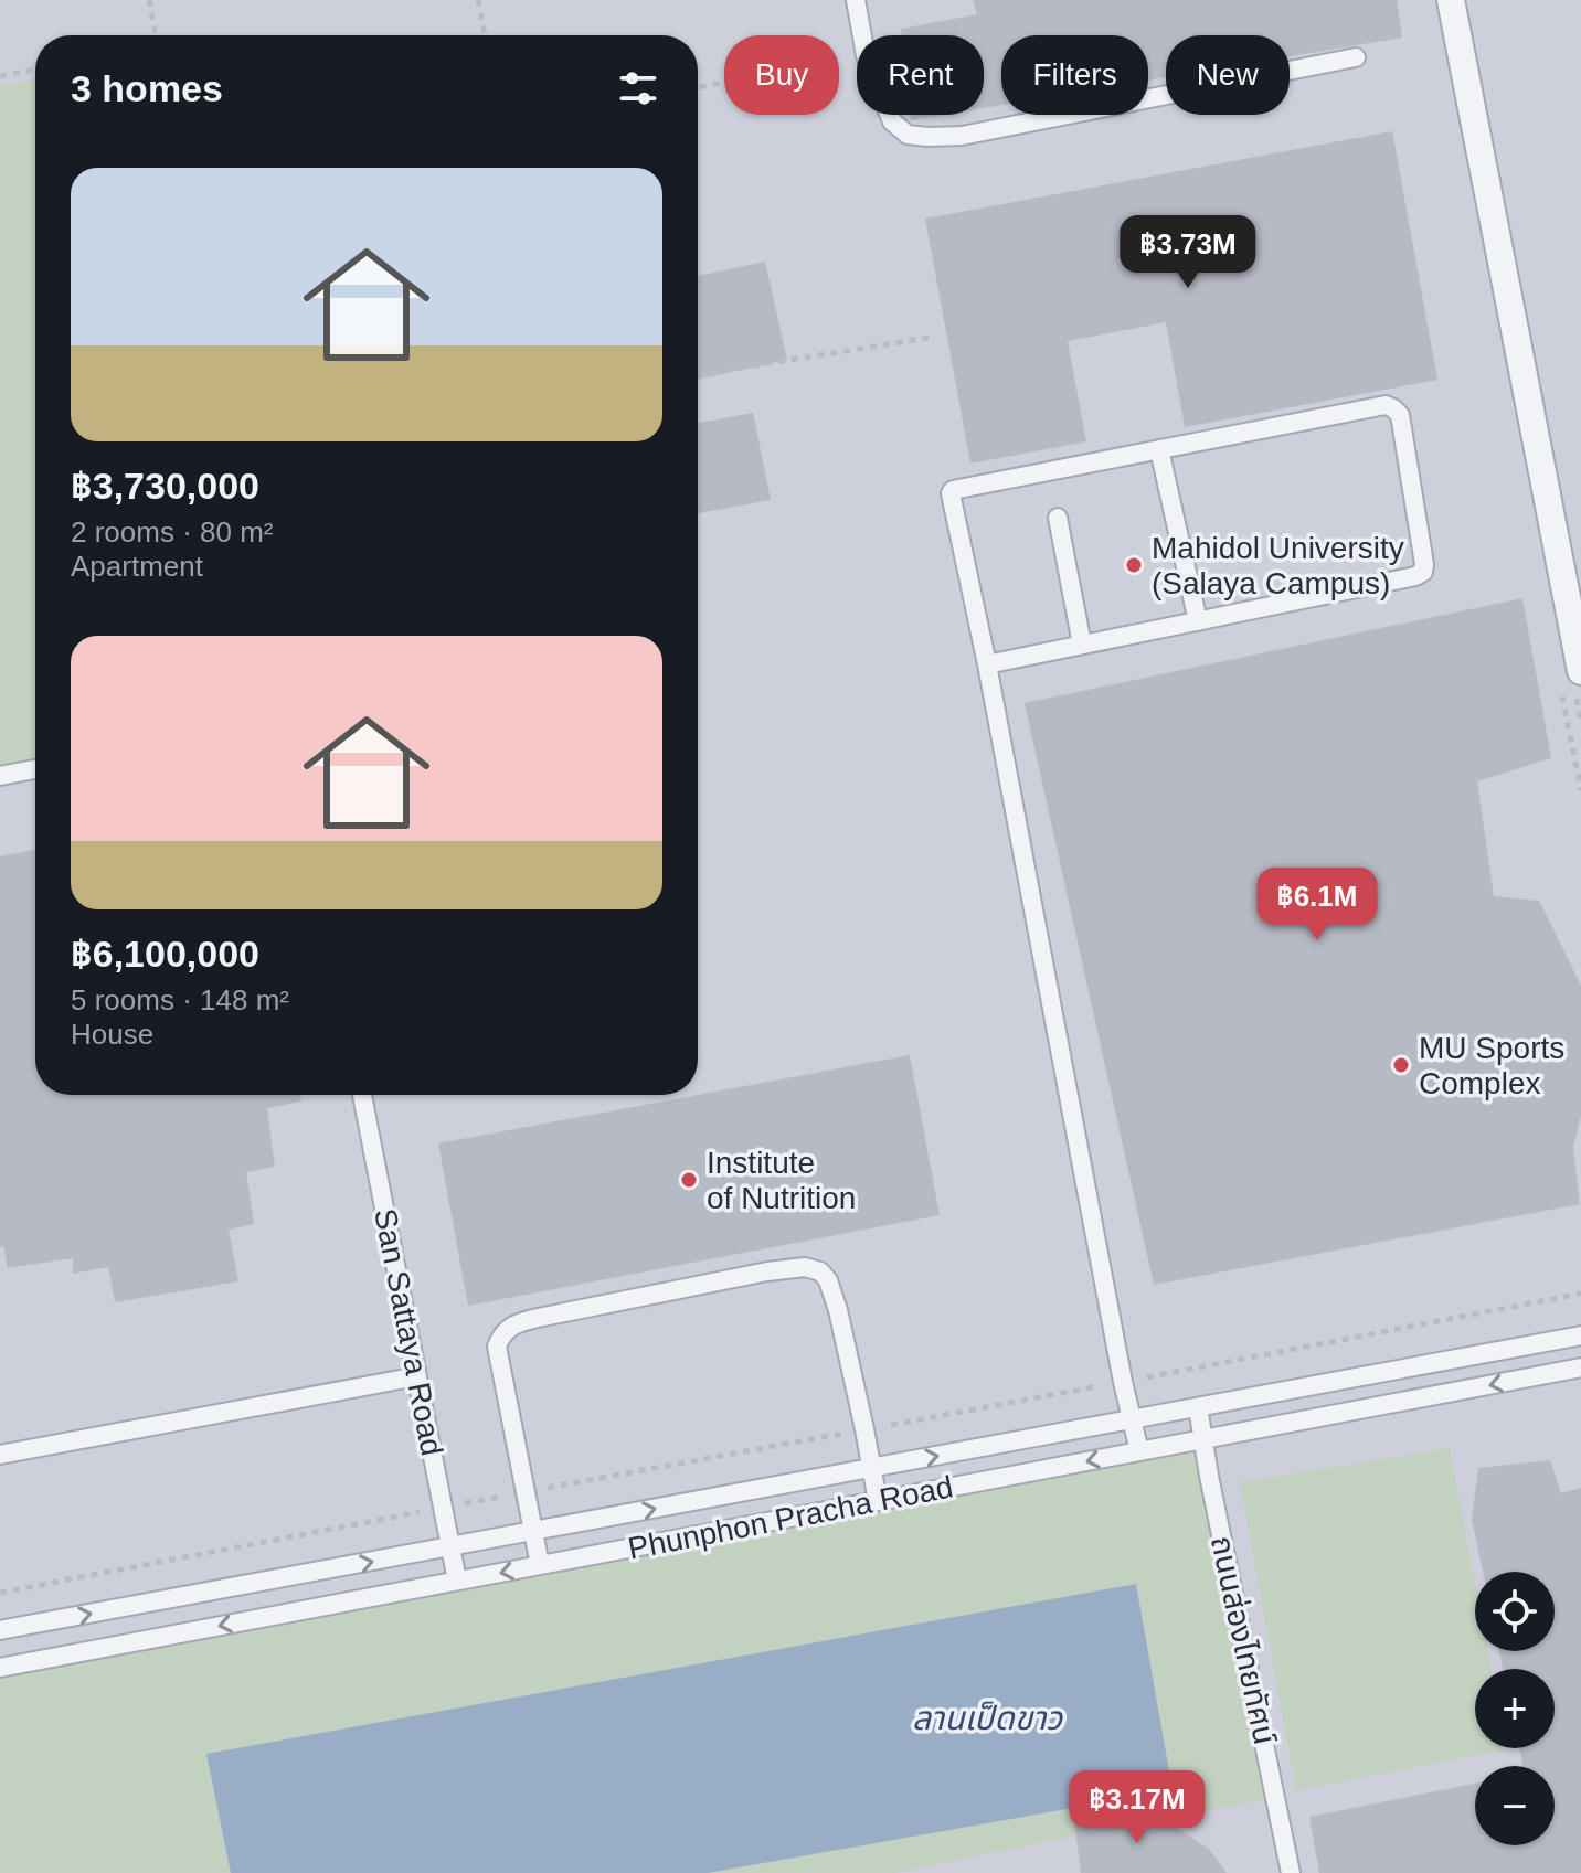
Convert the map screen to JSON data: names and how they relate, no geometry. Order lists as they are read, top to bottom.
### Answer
{
  "streets": {
    "lane": ["San Sattaya Road", "Phunphon Pracha Road", "ถนนส่องไทยทัศน์"]
  },
  "crossings": [
    ["San Sattaya Road", "Phunphon Pracha Road"],
    ["Phunphon Pracha Road", "ถนนส่องไทยทัศน์"]
  ],
  "water": ["ลานเป็ดขาว"],
  "places": ["Mahidol University (Salaya Campus)", "MU Sports Complex", "Institute of Nutrition"],
  "page": {
    "chip": [
      "Buy",
      "Rent",
      "Filters",
      "New"
    ],
    "heading": "3 homes",
    "list": [
      {
        "name": "฿3,730,000",
        "note": "2 rooms · 80 m² · Apartment"
      },
      {
        "name": "฿6,100,000",
        "note": "5 rooms · 148 m² · House"
      }
    ],
    "price": ["฿3.73M", "฿6.1M", "฿3.17M"],
    "map_buttons": ["+", "−"]
  }
}
